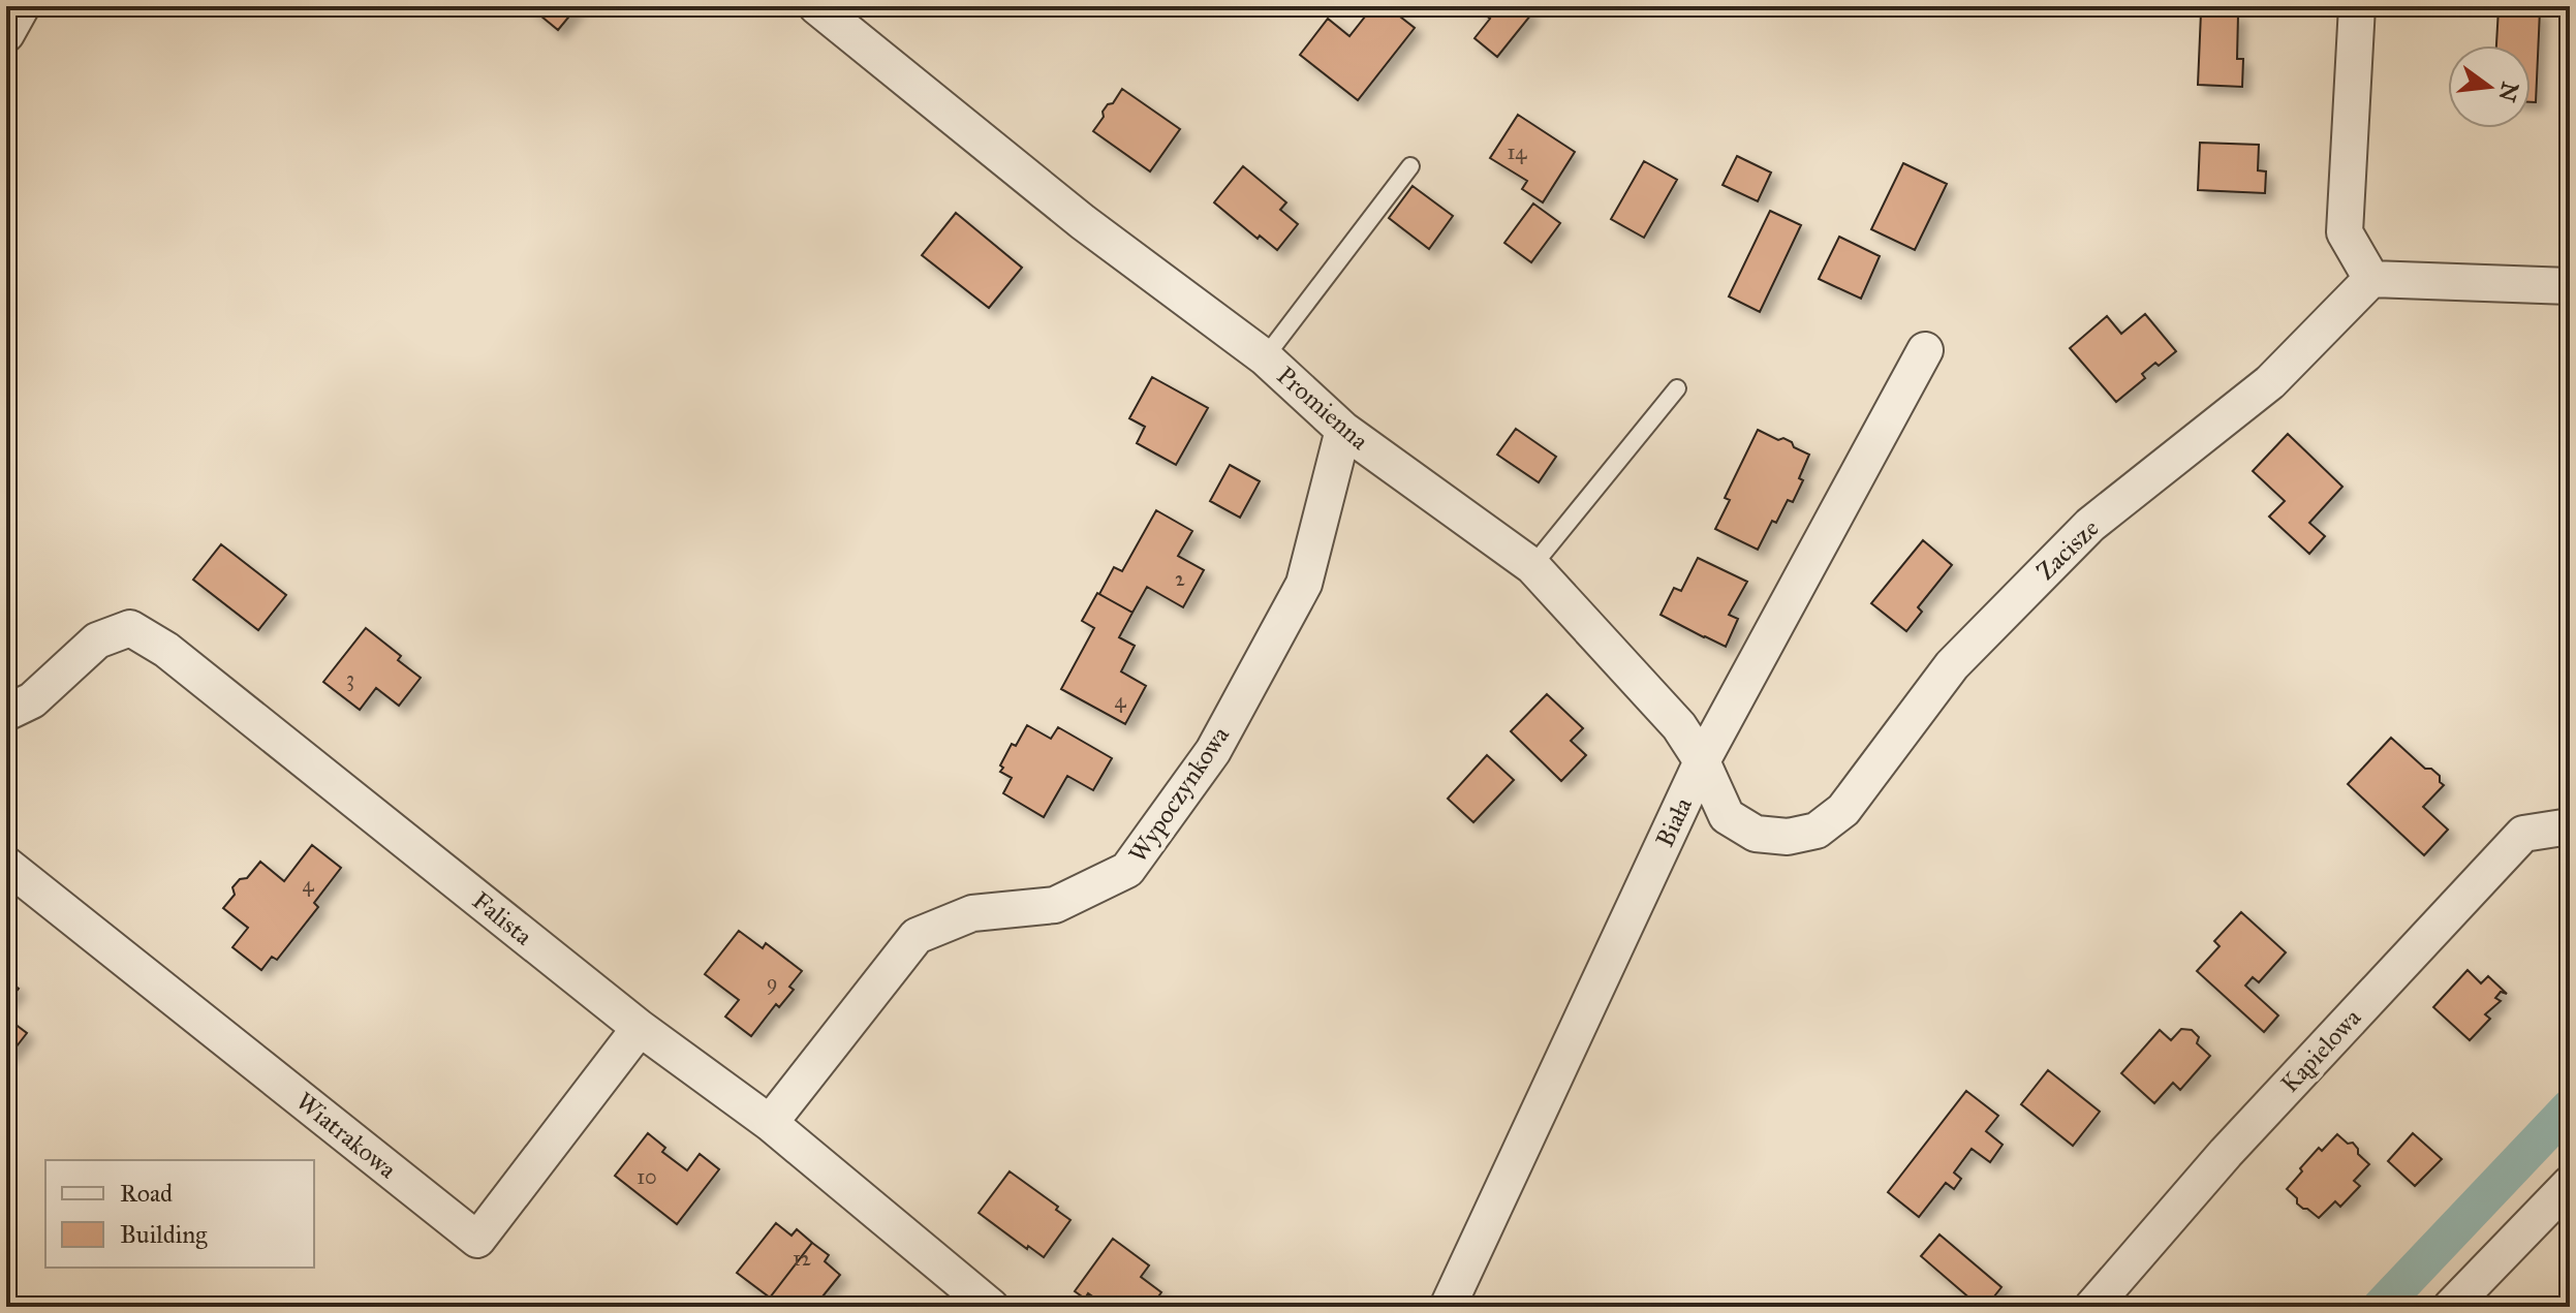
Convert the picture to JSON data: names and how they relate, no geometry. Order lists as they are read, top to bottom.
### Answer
{
  "streets": {
    "street": [
      "Promienna",
      "Zacisze",
      "Wypoczynkowa",
      "Biała",
      "Falista",
      "Kąpielowa",
      "Wiatrakowa"
    ]
  },
  "crossings": [
    ["Promienna", "Zacisze"],
    ["Promienna", "Wypoczynkowa"],
    ["Promienna", "Biała"],
    ["Wypoczynkowa", "Falista"],
    ["Falista", "Wiatrakowa"]
  ],
  "house_numbers": [
    "14",
    "2",
    "3",
    "4",
    "4",
    "9",
    "10",
    "12"
  ],
  "legend": ["Road", "Building"],
  "north": "right"
}
